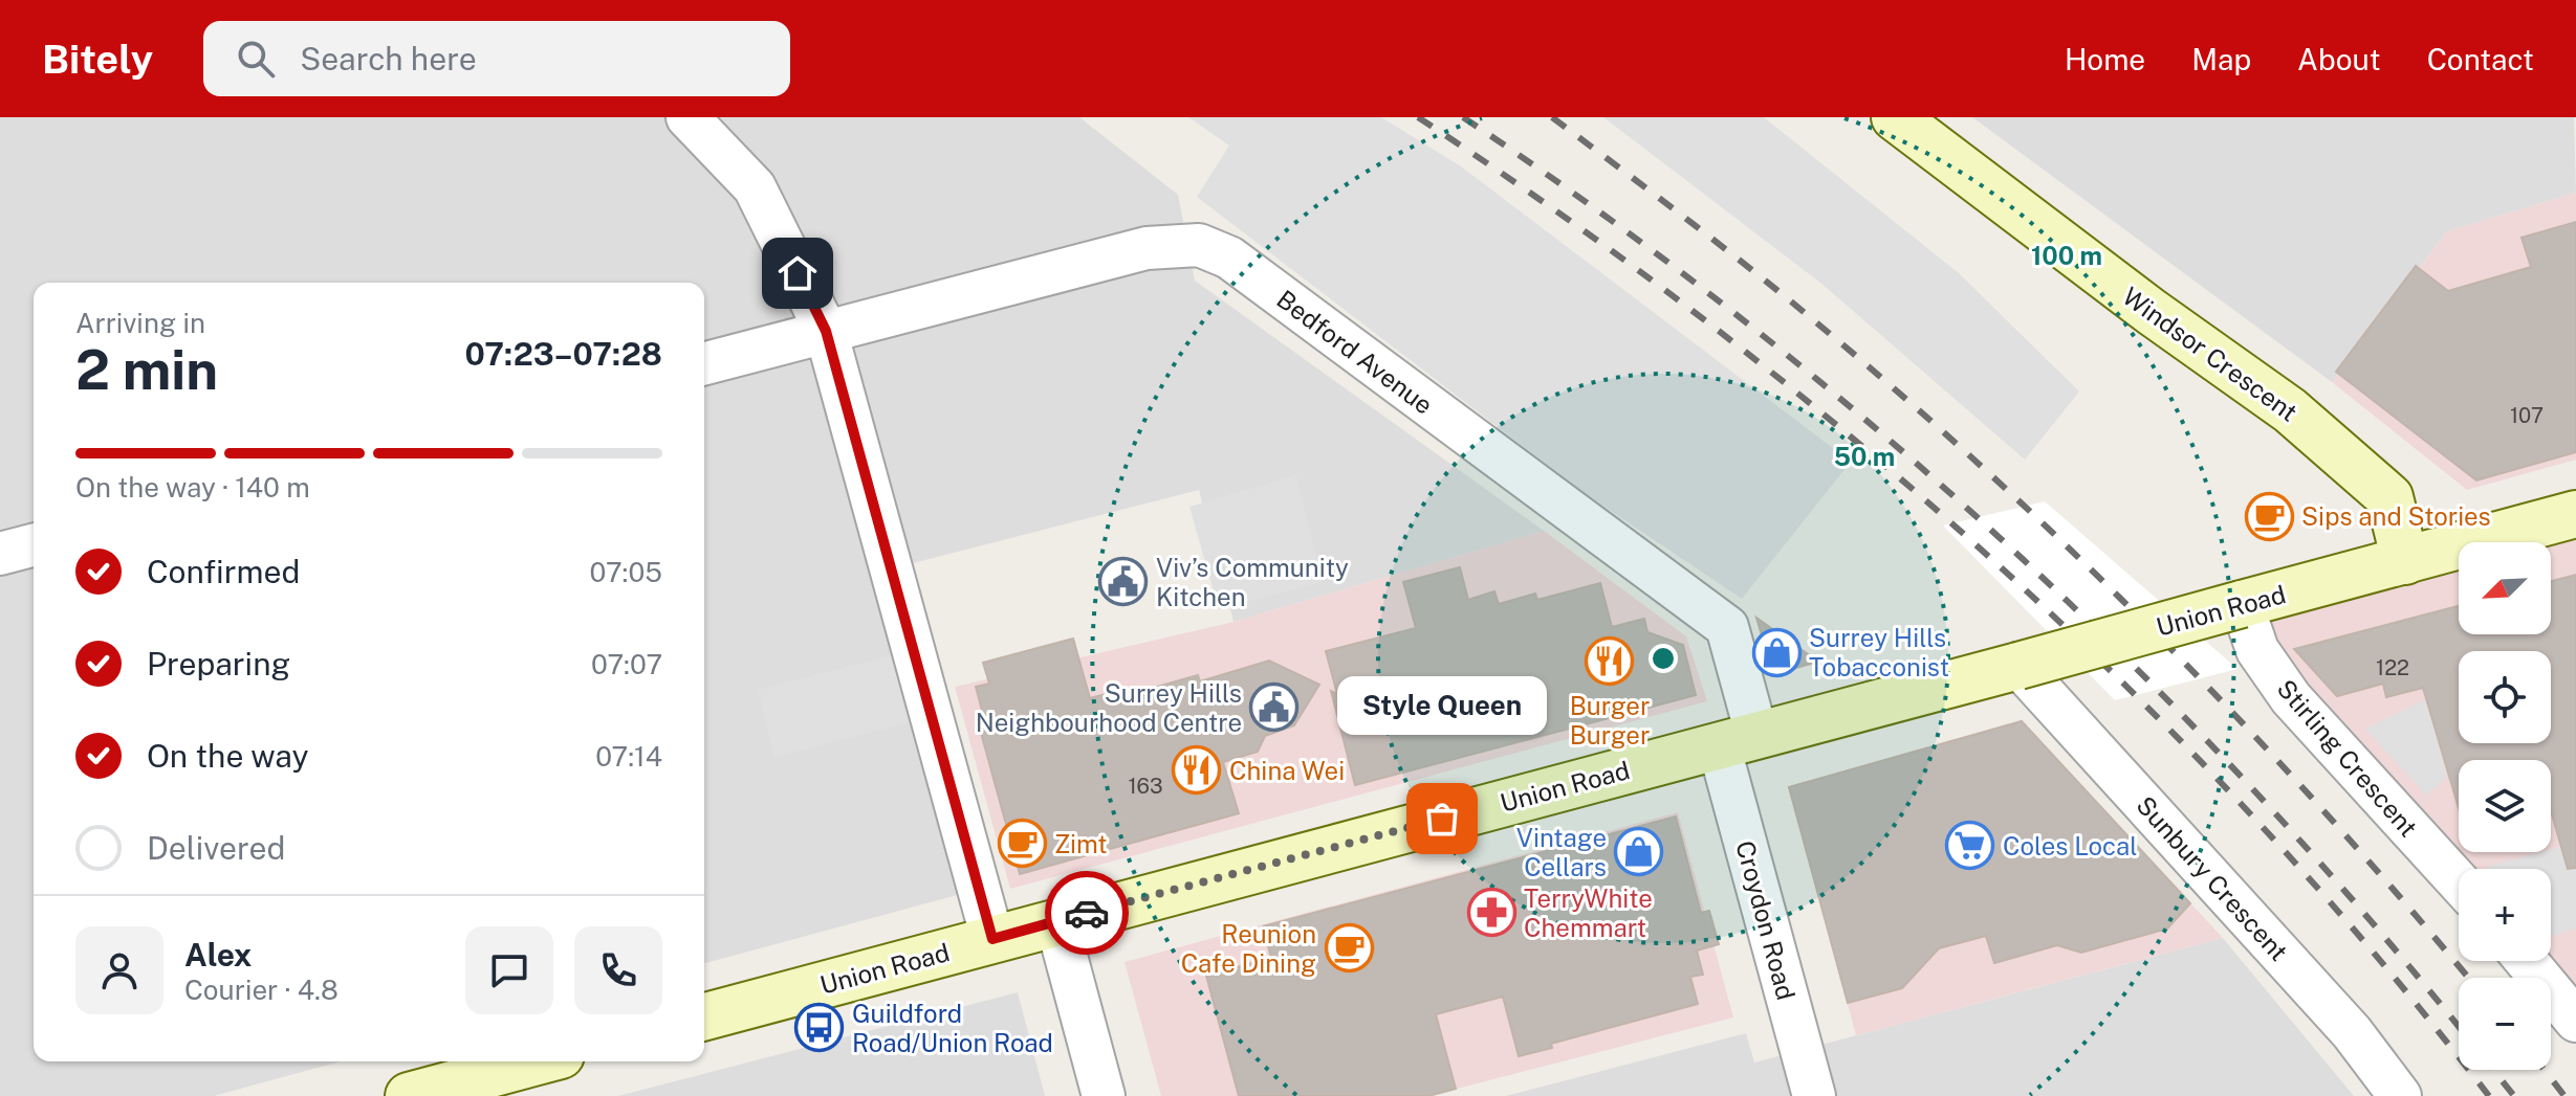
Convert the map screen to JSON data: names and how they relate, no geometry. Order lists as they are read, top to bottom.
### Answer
{
  "streets": {
    "main road": ["Windsor Crescent", "Union Road"],
    "street": [
      "Bedford Avenue",
      "Stirling Crescent",
      "Sunbury Crescent",
      "Croydon Road"
    ]
  },
  "crossings": [
    ["Bedford Avenue", "Union Road"],
    ["Bedford Avenue", "Croydon Road"],
    ["Windsor Crescent", "Union Road"],
    ["Union Road", "Stirling Crescent"],
    ["Union Road", "Sunbury Crescent"],
    ["Union Road", "Croydon Road"]
  ],
  "places": {
    "cafe": ["Sips and Stories", "Zimt", "Reunion Cafe Dining"],
    "public building": ["Viv’s Community Kitchen", "Surrey Hills Neighbourhood Centre"],
    "shop": ["Surrey Hills Tobacconist", "Vintage Cellars"],
    "restaurant": ["Burger Burger", "China Wei"],
    "other": ["Style Queen"],
    "supermarket": ["Coles Local"],
    "pharmacy": ["TerryWhite Chemmart"],
    "bus stop": ["Guildford Road/Union Road"]
  },
  "house_numbers": ["107", "122", "163"],
  "north": "bottom left",
  "page": {
    "header": "Bitely",
    "search": "Search here",
    "nav": [
      "Home",
      "Map",
      "About",
      "Contact"
    ],
    "heading": ["2 min", "Arriving in", "07:23–07:28"],
    "panel": ["Alex", "Courier · 4.8"],
    "bar": "On the way · 140 m",
    "list": [
      ["Confirmed", "07:05"],
      ["Preparing", "07:07"],
      ["On the way", "07:14"],
      "Delivered"
    ],
    "map_buttons": ["+", "−"],
    "bubble": "Style Queen"
  },
  "rings": ["100 m", "50 m"]
}
